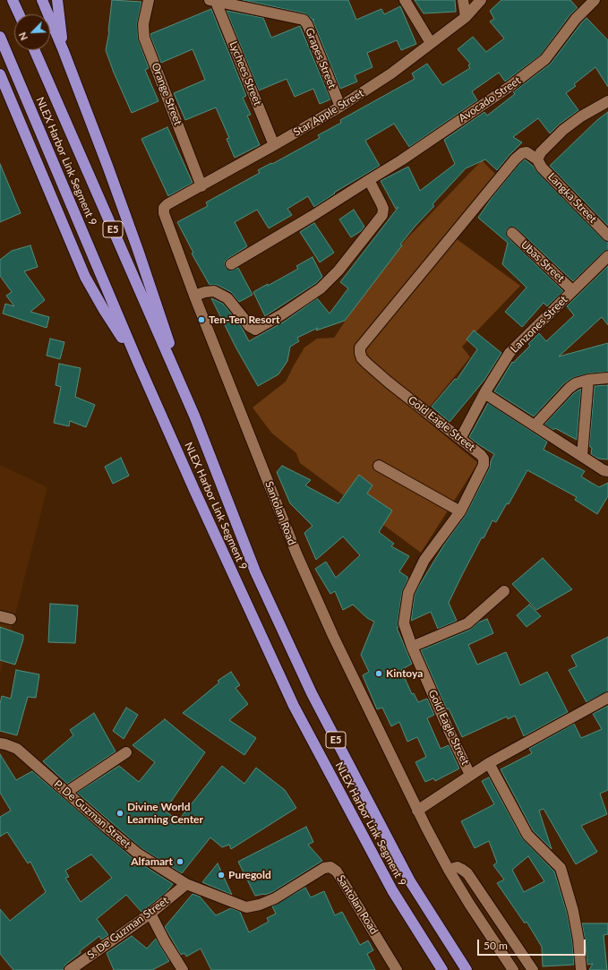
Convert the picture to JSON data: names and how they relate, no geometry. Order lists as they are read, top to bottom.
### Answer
{
  "streets": {
    "highway": ["NLEX Harbor Link Segment 9", "E5"],
    "street": [
      "Grapes Street",
      "Lychees Street",
      "Orange Street",
      "Avocado Street",
      "Star Apple Street",
      "Langka Street",
      "Ubas Street",
      "Lanzones Street",
      "Gold Eagle Street",
      "Santolan Road",
      "P. De Guzman Street",
      "S. De Guzman Street"
    ]
  },
  "crossings": [
    ["Grapes Street", "Lychees Street"],
    ["Grapes Street", "Star Apple Street"],
    ["Lychees Street", "Star Apple Street"],
    ["Orange Street", "Star Apple Street"],
    ["Star Apple Street", "Santolan Road"],
    ["Langka Street", "Gold Eagle Street"],
    ["Ubas Street", "Lanzones Street"],
    ["Lanzones Street", "Gold Eagle Street"],
    ["Santolan Road", "P. De Guzman Street"],
    ["Santolan Road", "S. De Guzman Street"],
    ["P. De Guzman Street", "S. De Guzman Street"]
  ],
  "places": [
    "Ten-Ten Resort",
    "Kintoya",
    "Divine World Learning Center",
    "Alfamart",
    "Puregold"
  ],
  "scale_bar": "50 m",
  "north": "bottom left"
}
